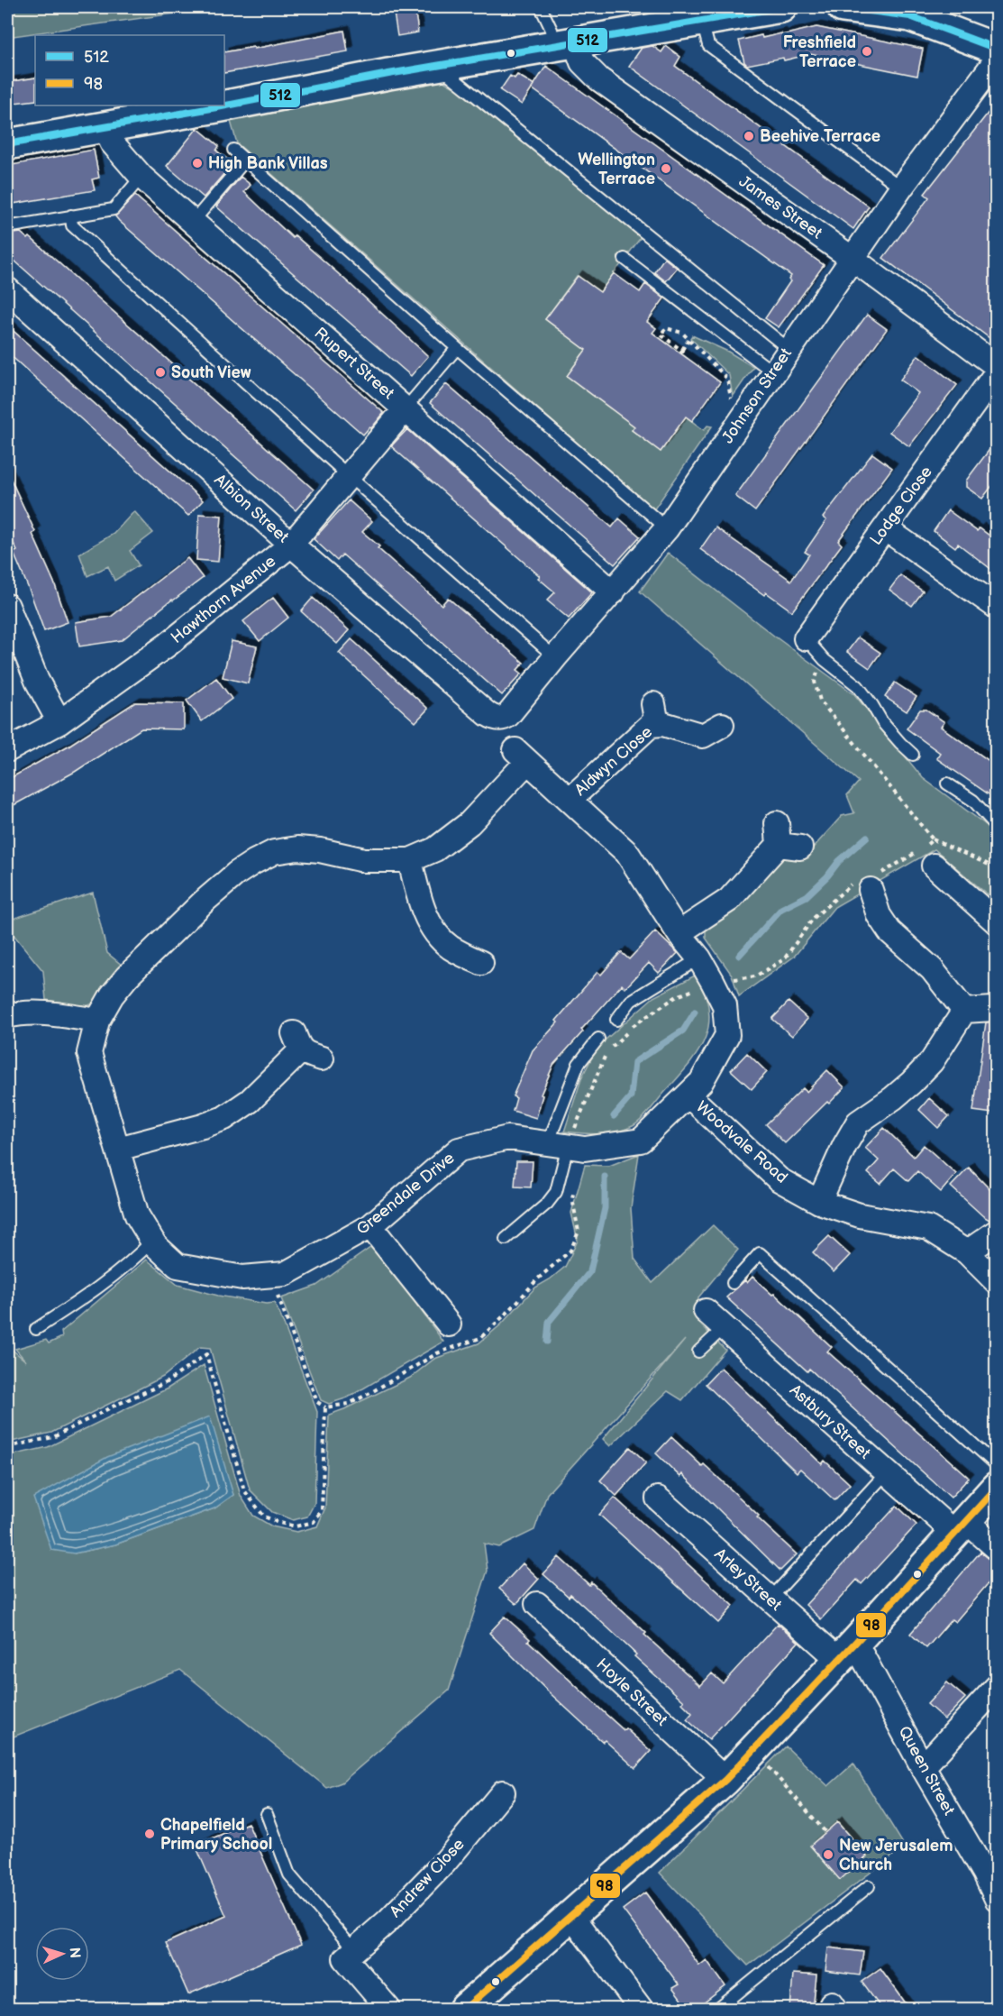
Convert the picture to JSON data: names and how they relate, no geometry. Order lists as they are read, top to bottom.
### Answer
{
  "streets": {
    "street": [
      "James Street",
      "Rupert Street",
      "Johnson Street",
      "Lodge Close",
      "Albion Street",
      "Hawthorn Avenue",
      "Aldwyn Close",
      "Woodvale Road",
      "Greendale Drive",
      "Astbury Street",
      "Arley Street",
      "Hoyle Street",
      "Queen Street",
      "Andrew Close"
    ]
  },
  "crossings": [
    ["James Street", "Johnson Street"],
    ["Rupert Street", "Johnson Street"],
    ["Rupert Street", "Hawthorn Avenue"],
    ["Johnson Street", "Albion Street"],
    ["Albion Street", "Hawthorn Avenue"],
    ["Aldwyn Close", "Greendale Drive"],
    ["Woodvale Road", "Greendale Drive"],
    ["Arley Street", "Queen Street"]
  ],
  "places": [
    "Freshfield Terrace",
    "Beehive Terrace",
    "High Bank Villas",
    "Wellington Terrace",
    "South View",
    "Chapelfield Primary School",
    "New Jerusalem Church"
  ],
  "lines": ["transit line 512", "transit line 98"],
  "legend": ["512", "98"],
  "north": "right"
}
